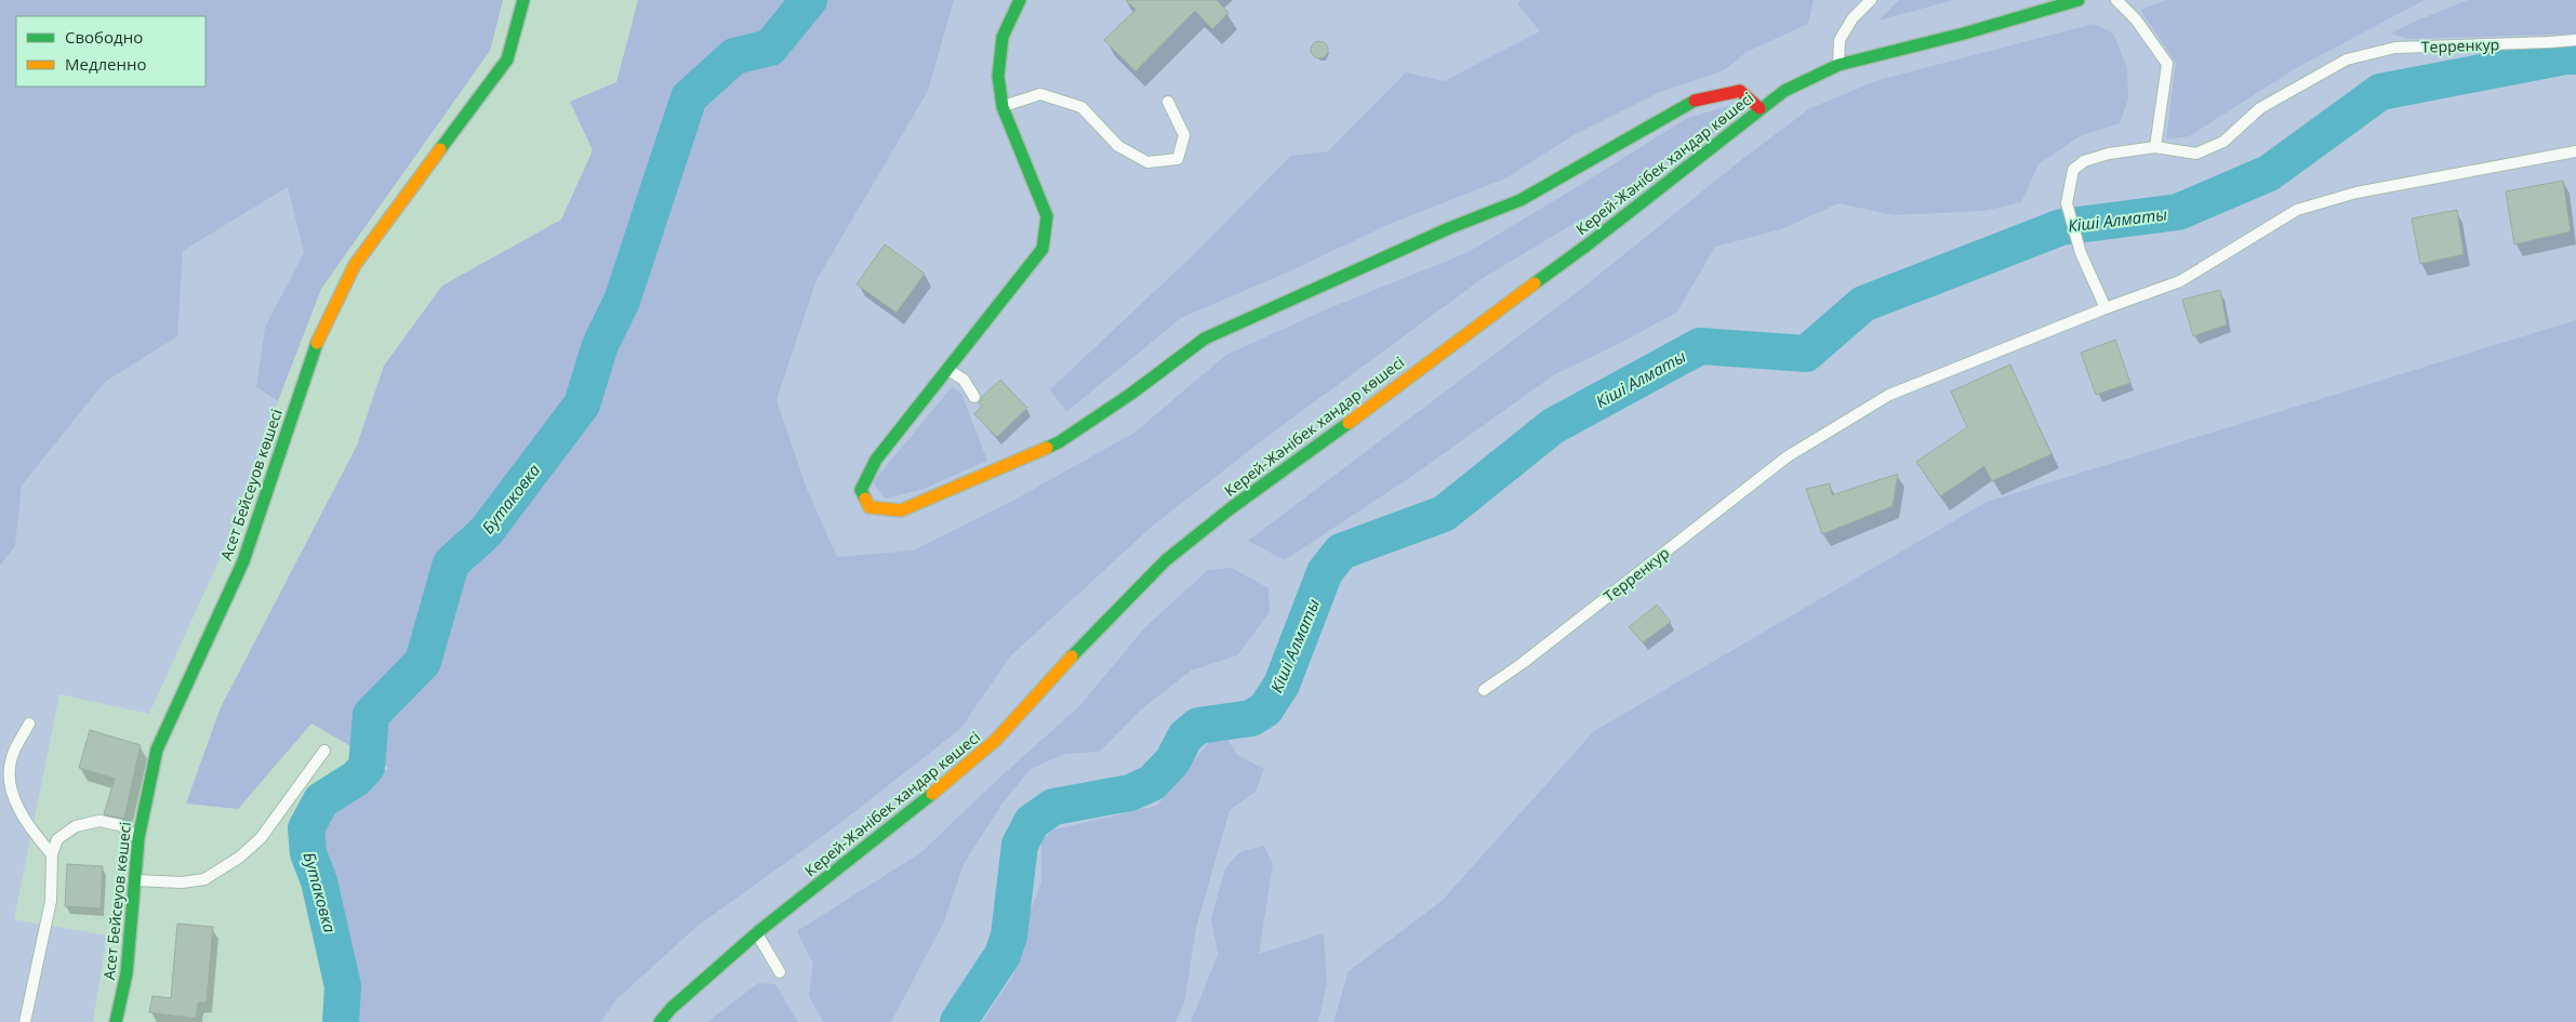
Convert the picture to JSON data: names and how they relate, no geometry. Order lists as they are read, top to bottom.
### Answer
{
  "streets": {
    "street": ["Керей-Жәнібек хандар көшесі", "Асет Бейсеуов көшесі"],
    "lane": ["Терренкур"]
  },
  "water": ["Кіші Алматы", "Бутаковка"],
  "legend": ["Свободно", "Медленно"]
}
